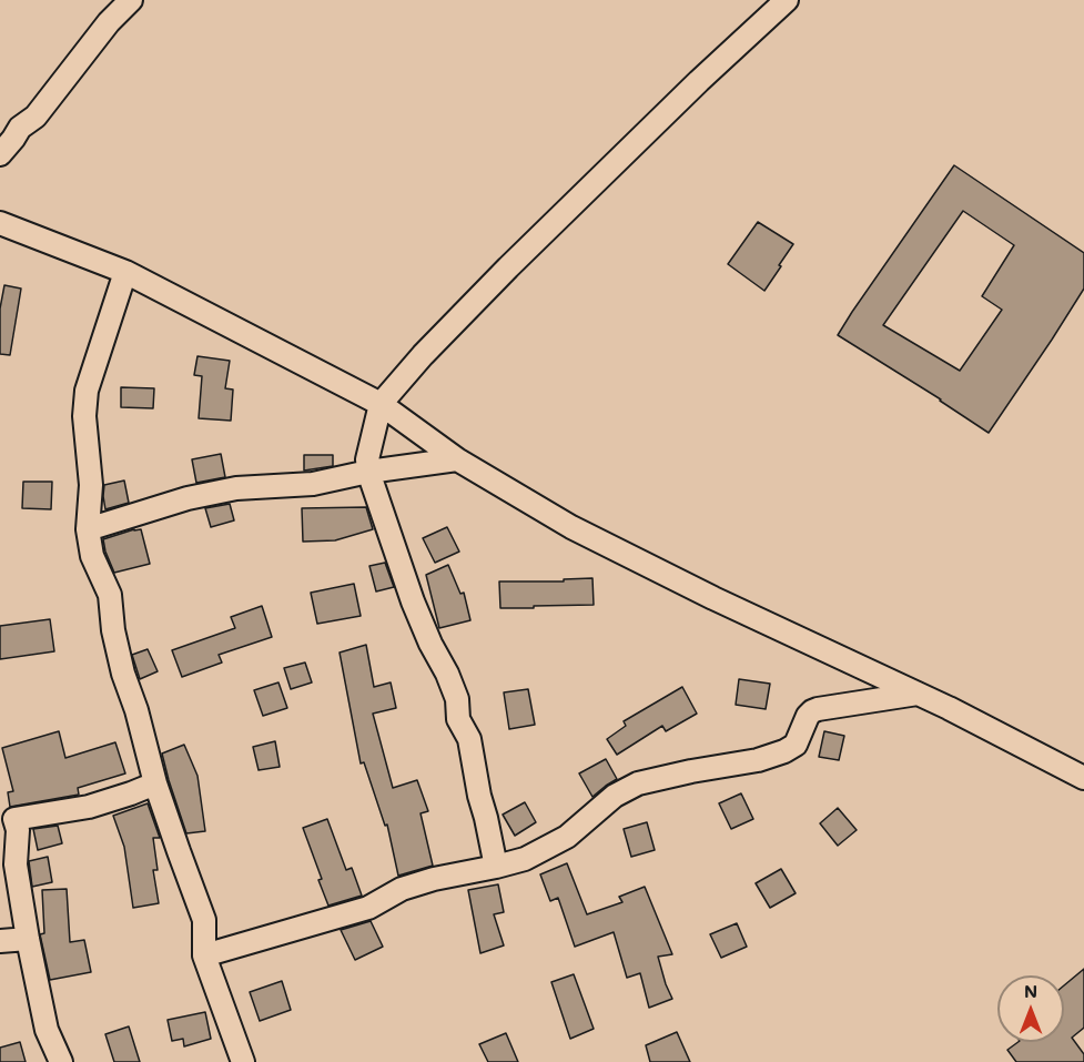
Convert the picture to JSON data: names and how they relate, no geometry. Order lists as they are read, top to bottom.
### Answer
{
  "north": "top"
}
